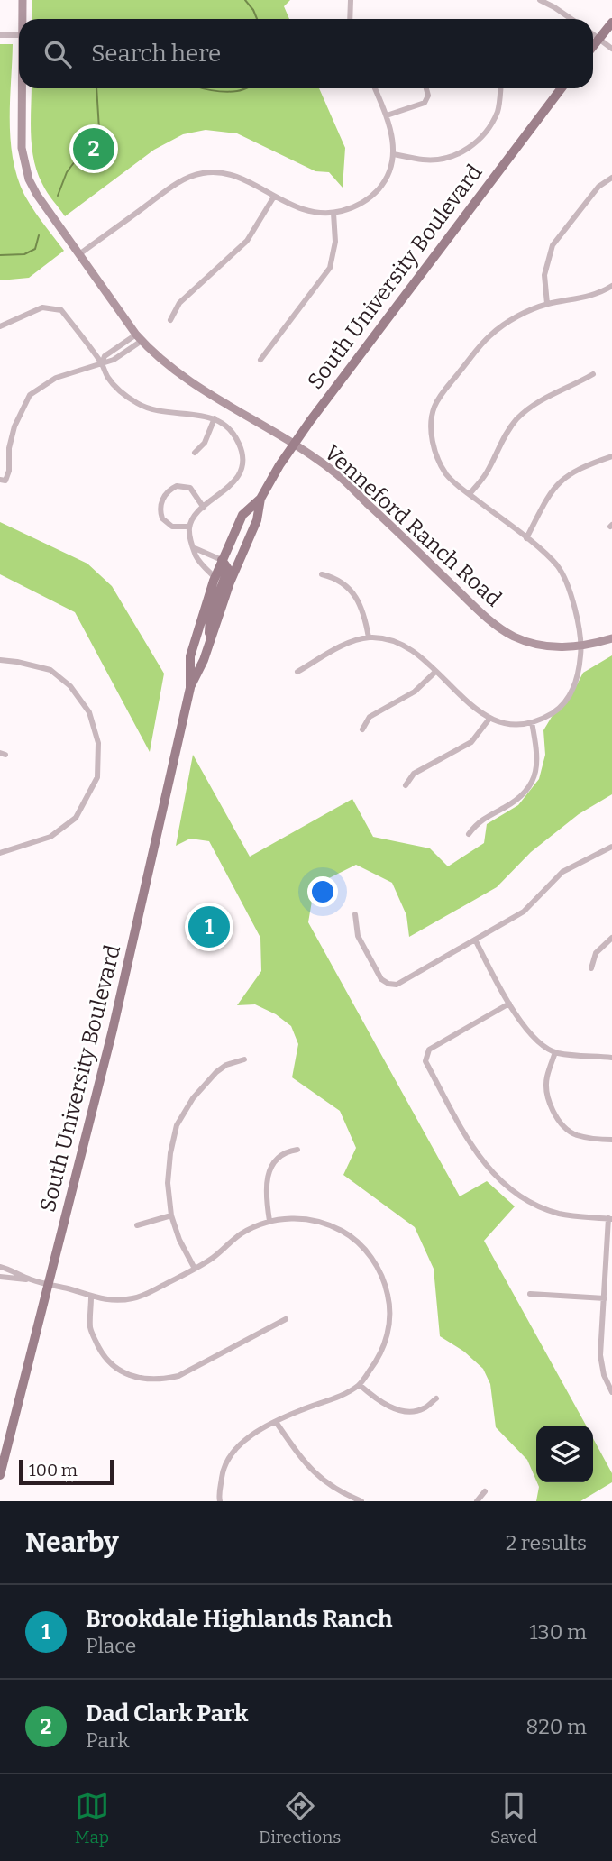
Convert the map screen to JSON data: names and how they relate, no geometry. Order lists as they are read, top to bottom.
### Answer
{
  "streets": {
    "main road": ["South University Boulevard"],
    "street": ["Venneford Ranch Road"]
  },
  "crossings": [
    ["South University Boulevard", "Venneford Ranch Road"]
  ],
  "scale_bar": "100 m",
  "page": {
    "search": "Search here",
    "pins": ["2", "1"],
    "scale": "100 m",
    "heading": ["Nearby", "2 results"],
    "list": [
      {
        "mark": "1",
        "name": "Brookdale Highlands Ranch",
        "note": "Place",
        "value": "130 m"
      },
      {
        "mark": "2",
        "name": "Dad Clark Park",
        "note": "Park",
        "value": "820 m"
      }
    ],
    "nav": ["Map", "Directions", "Saved"]
  }
}
